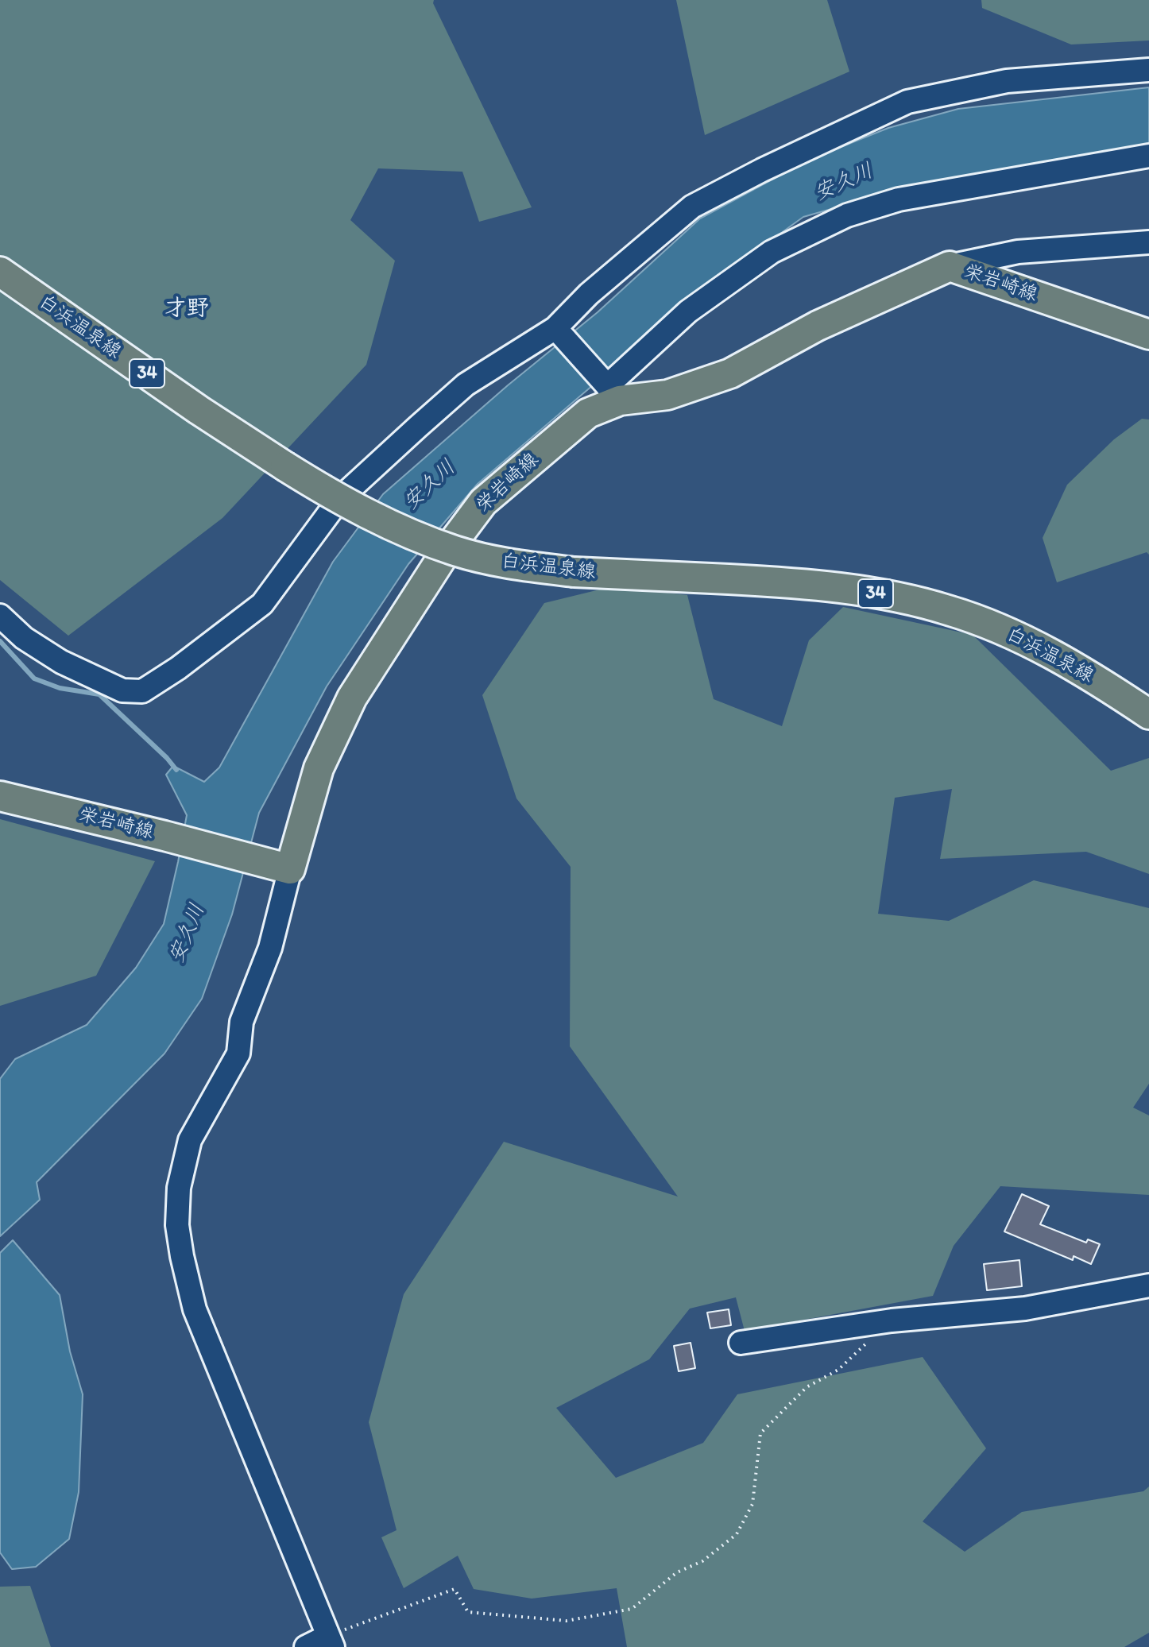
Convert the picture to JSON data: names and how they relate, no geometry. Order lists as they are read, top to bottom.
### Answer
{
  "streets": {
    "main road": ["栄岩崎線", "白浜温泉線", "34"]
  },
  "districts": ["才野"],
  "water": ["安久川"]
}
